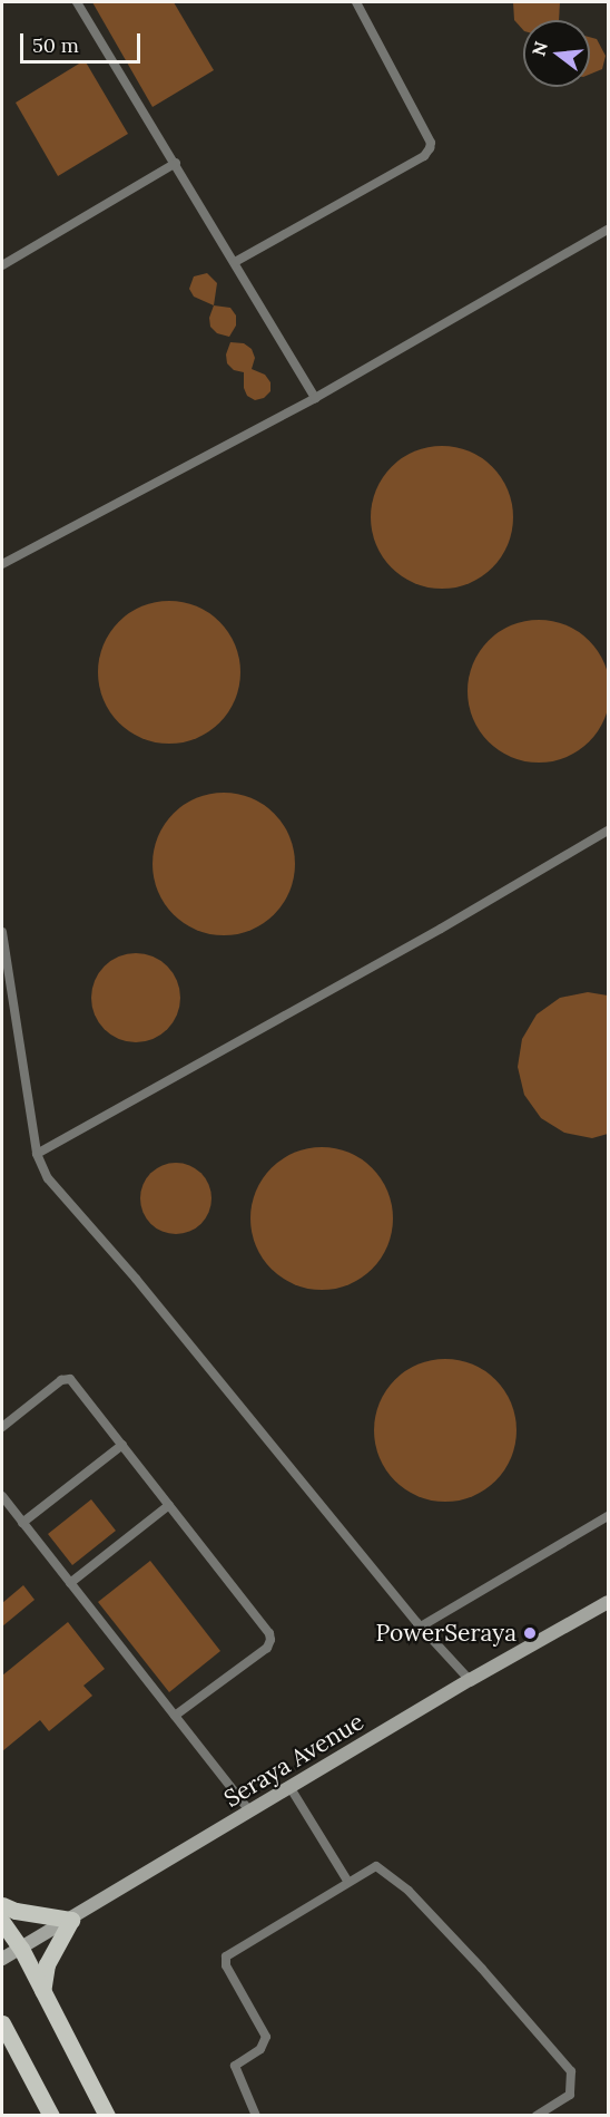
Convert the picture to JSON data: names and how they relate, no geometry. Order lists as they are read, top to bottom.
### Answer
{
  "streets": {
    "street": ["Seraya Avenue"]
  },
  "places": ["PowerSeraya"],
  "scale_bar": "50 m",
  "north": "left"
}
